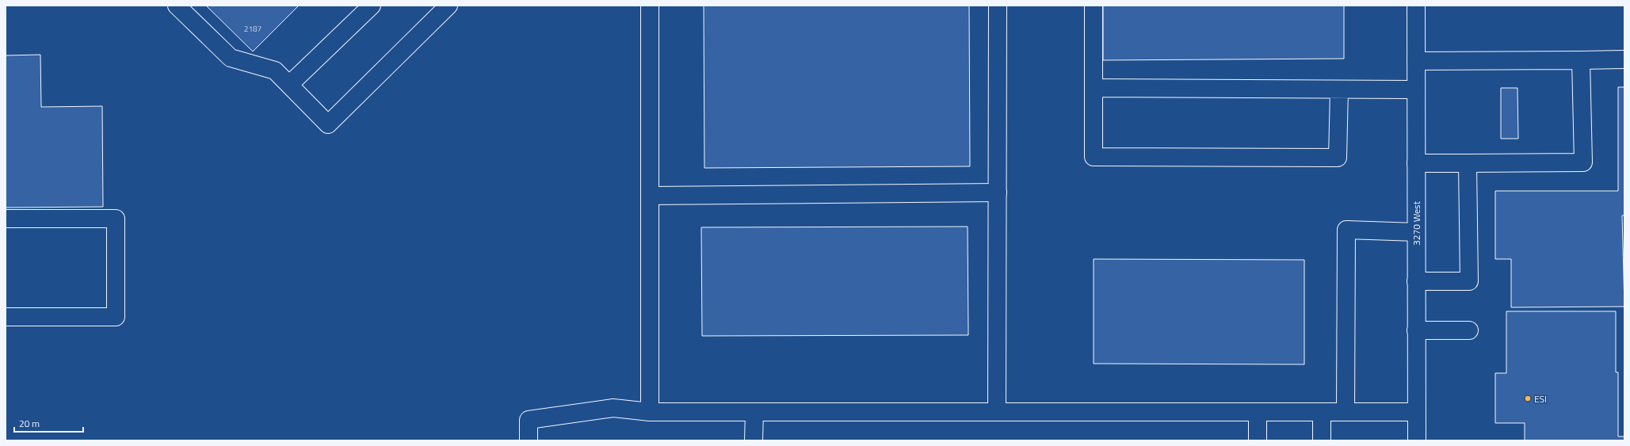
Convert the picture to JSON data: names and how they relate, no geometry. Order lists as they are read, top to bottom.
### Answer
{
  "streets": {
    "street": ["3270 West"]
  },
  "places": ["ESI"],
  "house_numbers": ["2187"],
  "scale_bar": "20 m"
}
